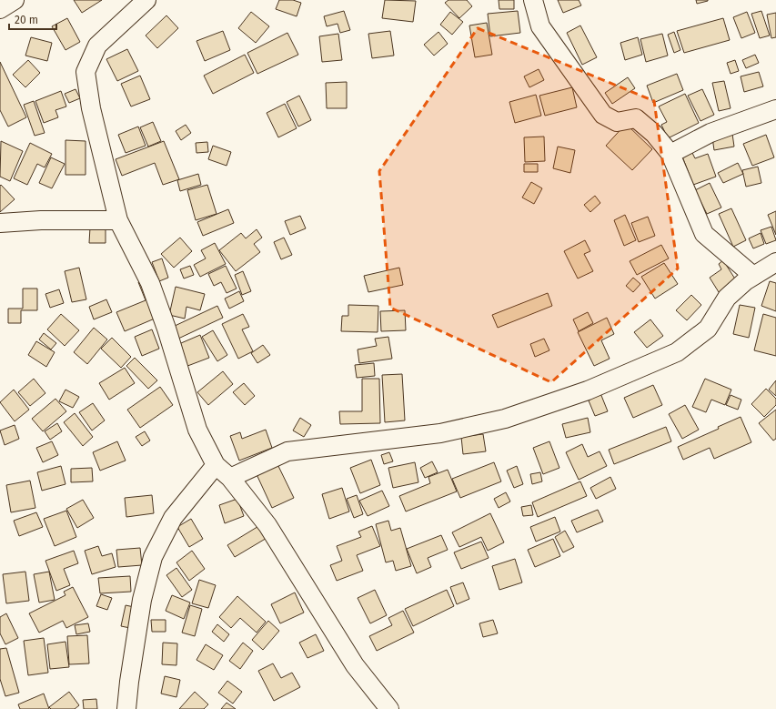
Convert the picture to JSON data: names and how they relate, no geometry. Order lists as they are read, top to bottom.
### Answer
{
  "scale_bar": "20 m"
}
